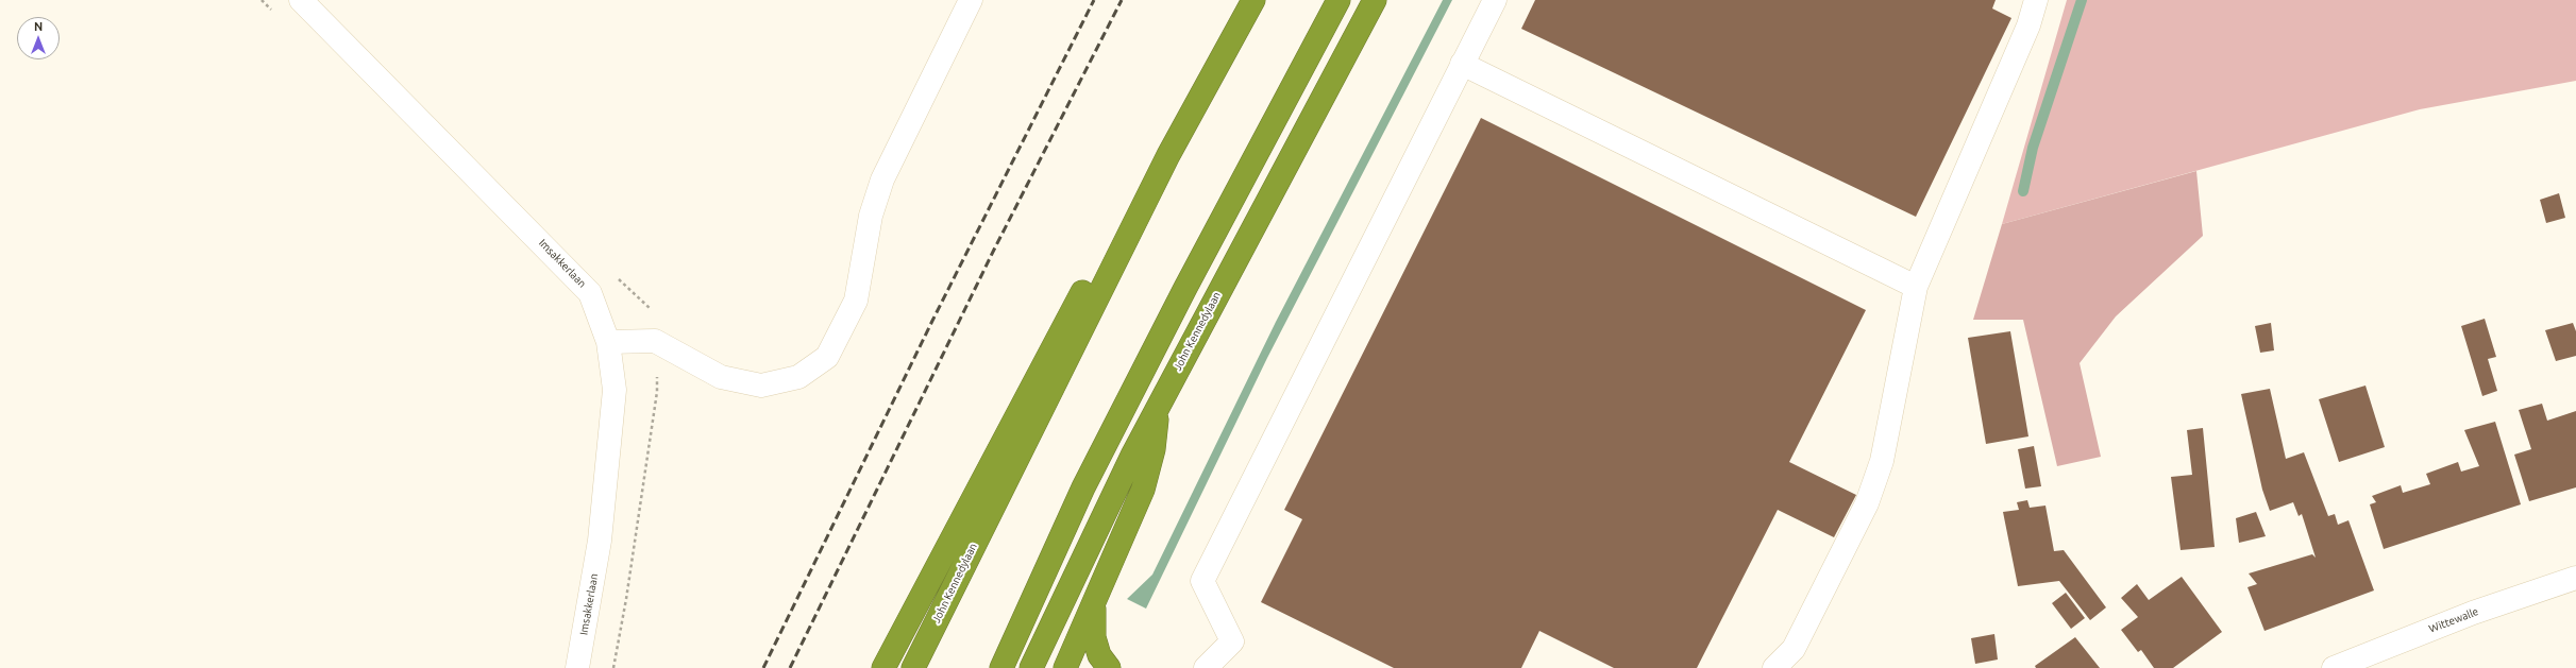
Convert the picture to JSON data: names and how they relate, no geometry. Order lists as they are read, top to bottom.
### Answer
{
  "streets": {
    "highway": ["John Kennedylaan"],
    "street": ["Imsakkerlaan", "Wittewalle"]
  },
  "north": "top"
}
